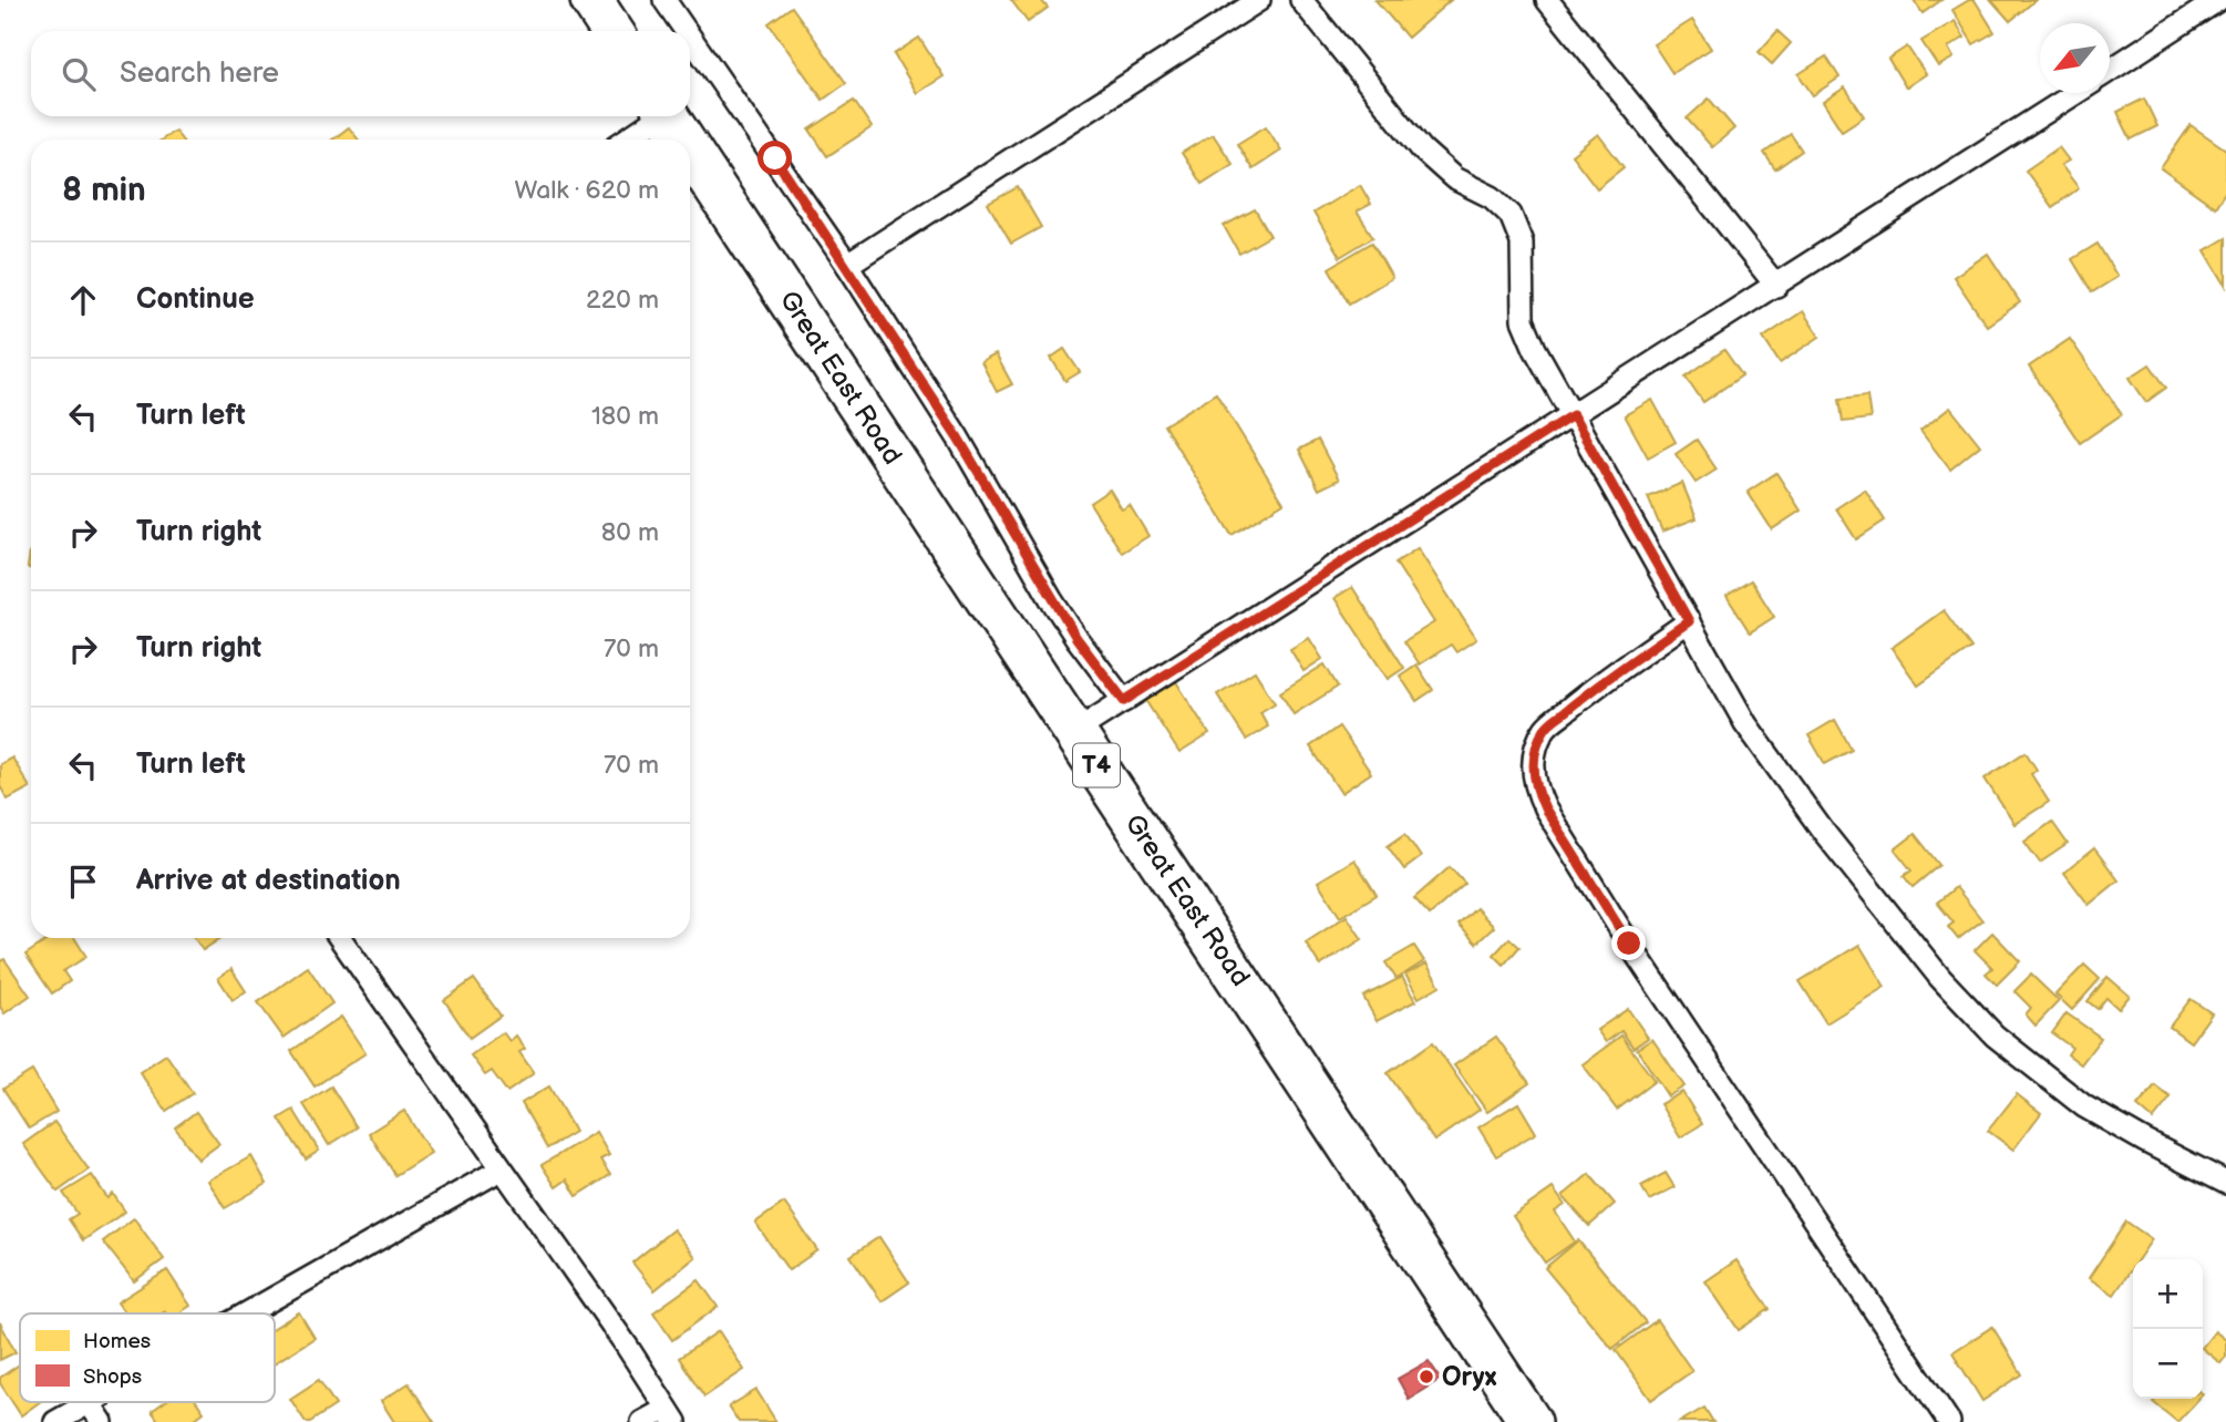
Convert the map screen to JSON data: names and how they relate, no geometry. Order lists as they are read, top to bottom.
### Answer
{
  "streets": {
    "highway": ["Great East Road", "T4"]
  },
  "places": ["Oryx"],
  "legend": ["Homes", "Shops"],
  "north": "bottom left",
  "page": {
    "search": "Search here",
    "heading": ["8 min", "Walk · 620 m"],
    "list": [
      ["Continue", "220 m"],
      ["Turn left", "180 m"],
      ["Turn right", "80 m"],
      ["Turn right", "70 m"],
      ["Turn left", "70 m"],
      "Arrive at destination"
    ],
    "map_buttons": ["+", "−"]
  }
}
